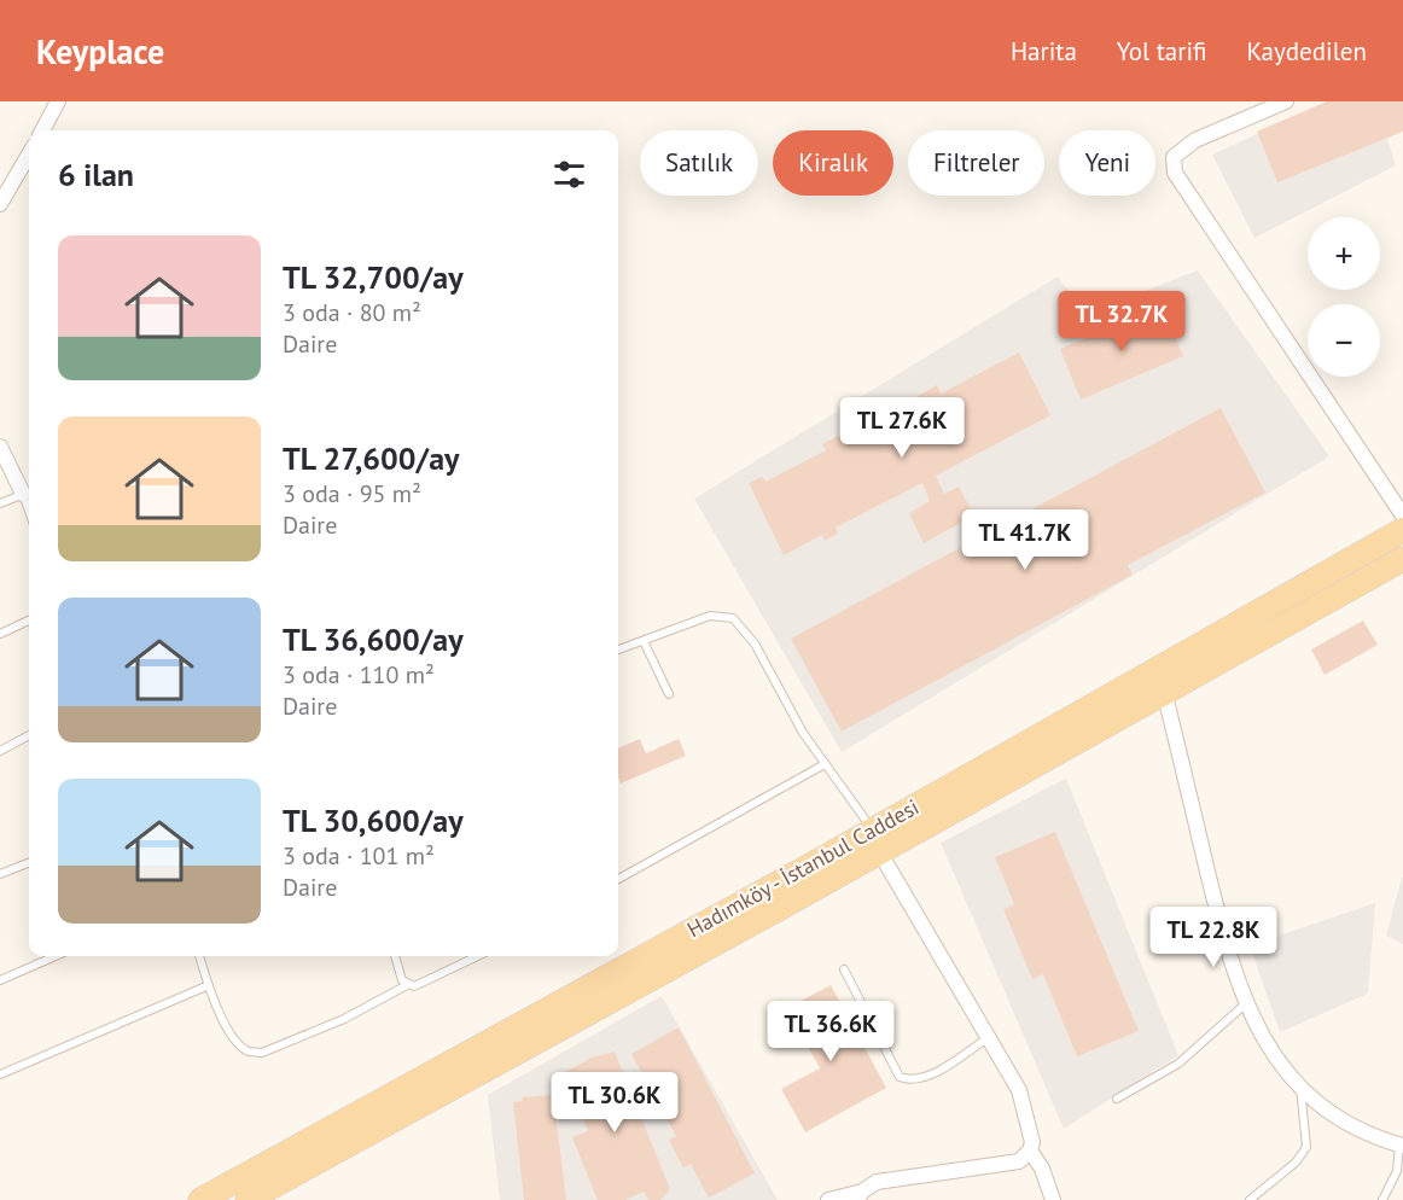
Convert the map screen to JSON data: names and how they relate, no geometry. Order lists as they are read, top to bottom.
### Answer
{
  "streets": {
    "main road": ["Hadımköy - İstanbul Caddesi"]
  },
  "page": {
    "header": "Keyplace",
    "nav": ["Harita", "Yol tarifi", "Kaydedilen"],
    "chip": [
      "Satılık",
      "Kiralık",
      "Filtreler",
      "Yeni"
    ],
    "heading": "6 ilan",
    "map_buttons": ["+", "−"],
    "list": [
      {
        "name": "TL 32,700/ay",
        "note": "3 oda · 80 m² · Daire"
      },
      {
        "name": "TL 27,600/ay",
        "note": "3 oda · 95 m² · Daire"
      },
      {
        "name": "TL 36,600/ay",
        "note": "3 oda · 110 m² · Daire"
      },
      {
        "name": "TL 30,600/ay",
        "note": "3 oda · 101 m² · Daire"
      }
    ],
    "price": [
      "TL 32.7K",
      "TL 27.6K",
      "TL 41.7K",
      "TL 22.8K",
      "TL 36.6K",
      "TL 30.6K"
    ]
  }
}
